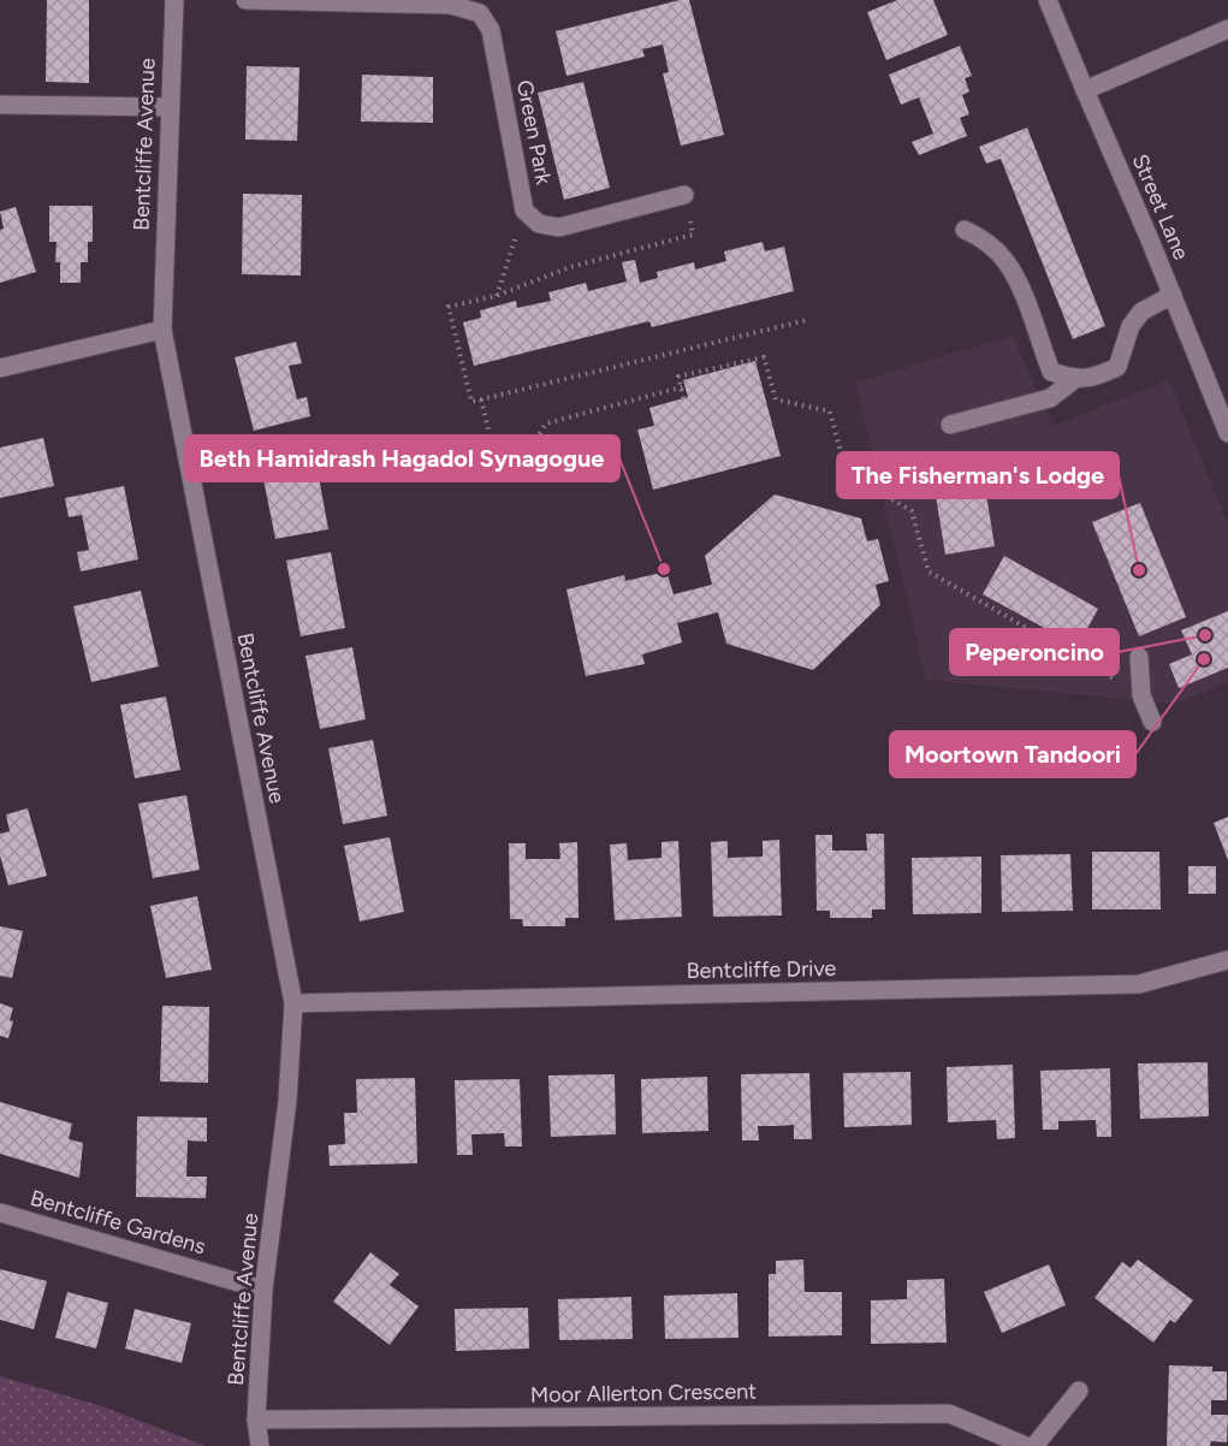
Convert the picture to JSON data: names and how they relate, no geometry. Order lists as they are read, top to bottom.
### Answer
{
  "streets": {
    "street": [
      "Green Park",
      "Bentcliffe Avenue",
      "Street Lane",
      "Bentcliffe Drive",
      "Bentcliffe Gardens",
      "Moor Allerton Crescent"
    ]
  },
  "crossings": [
    ["Bentcliffe Avenue", "Bentcliffe Drive"],
    ["Bentcliffe Avenue", "Bentcliffe Gardens"],
    ["Bentcliffe Avenue", "Moor Allerton Crescent"]
  ],
  "places": [
    "Beth Hamidrash Hagadol Synagogue",
    "The Fisherman's Lodge",
    "Peperoncino",
    "Moortown Tandoori"
  ]
}
